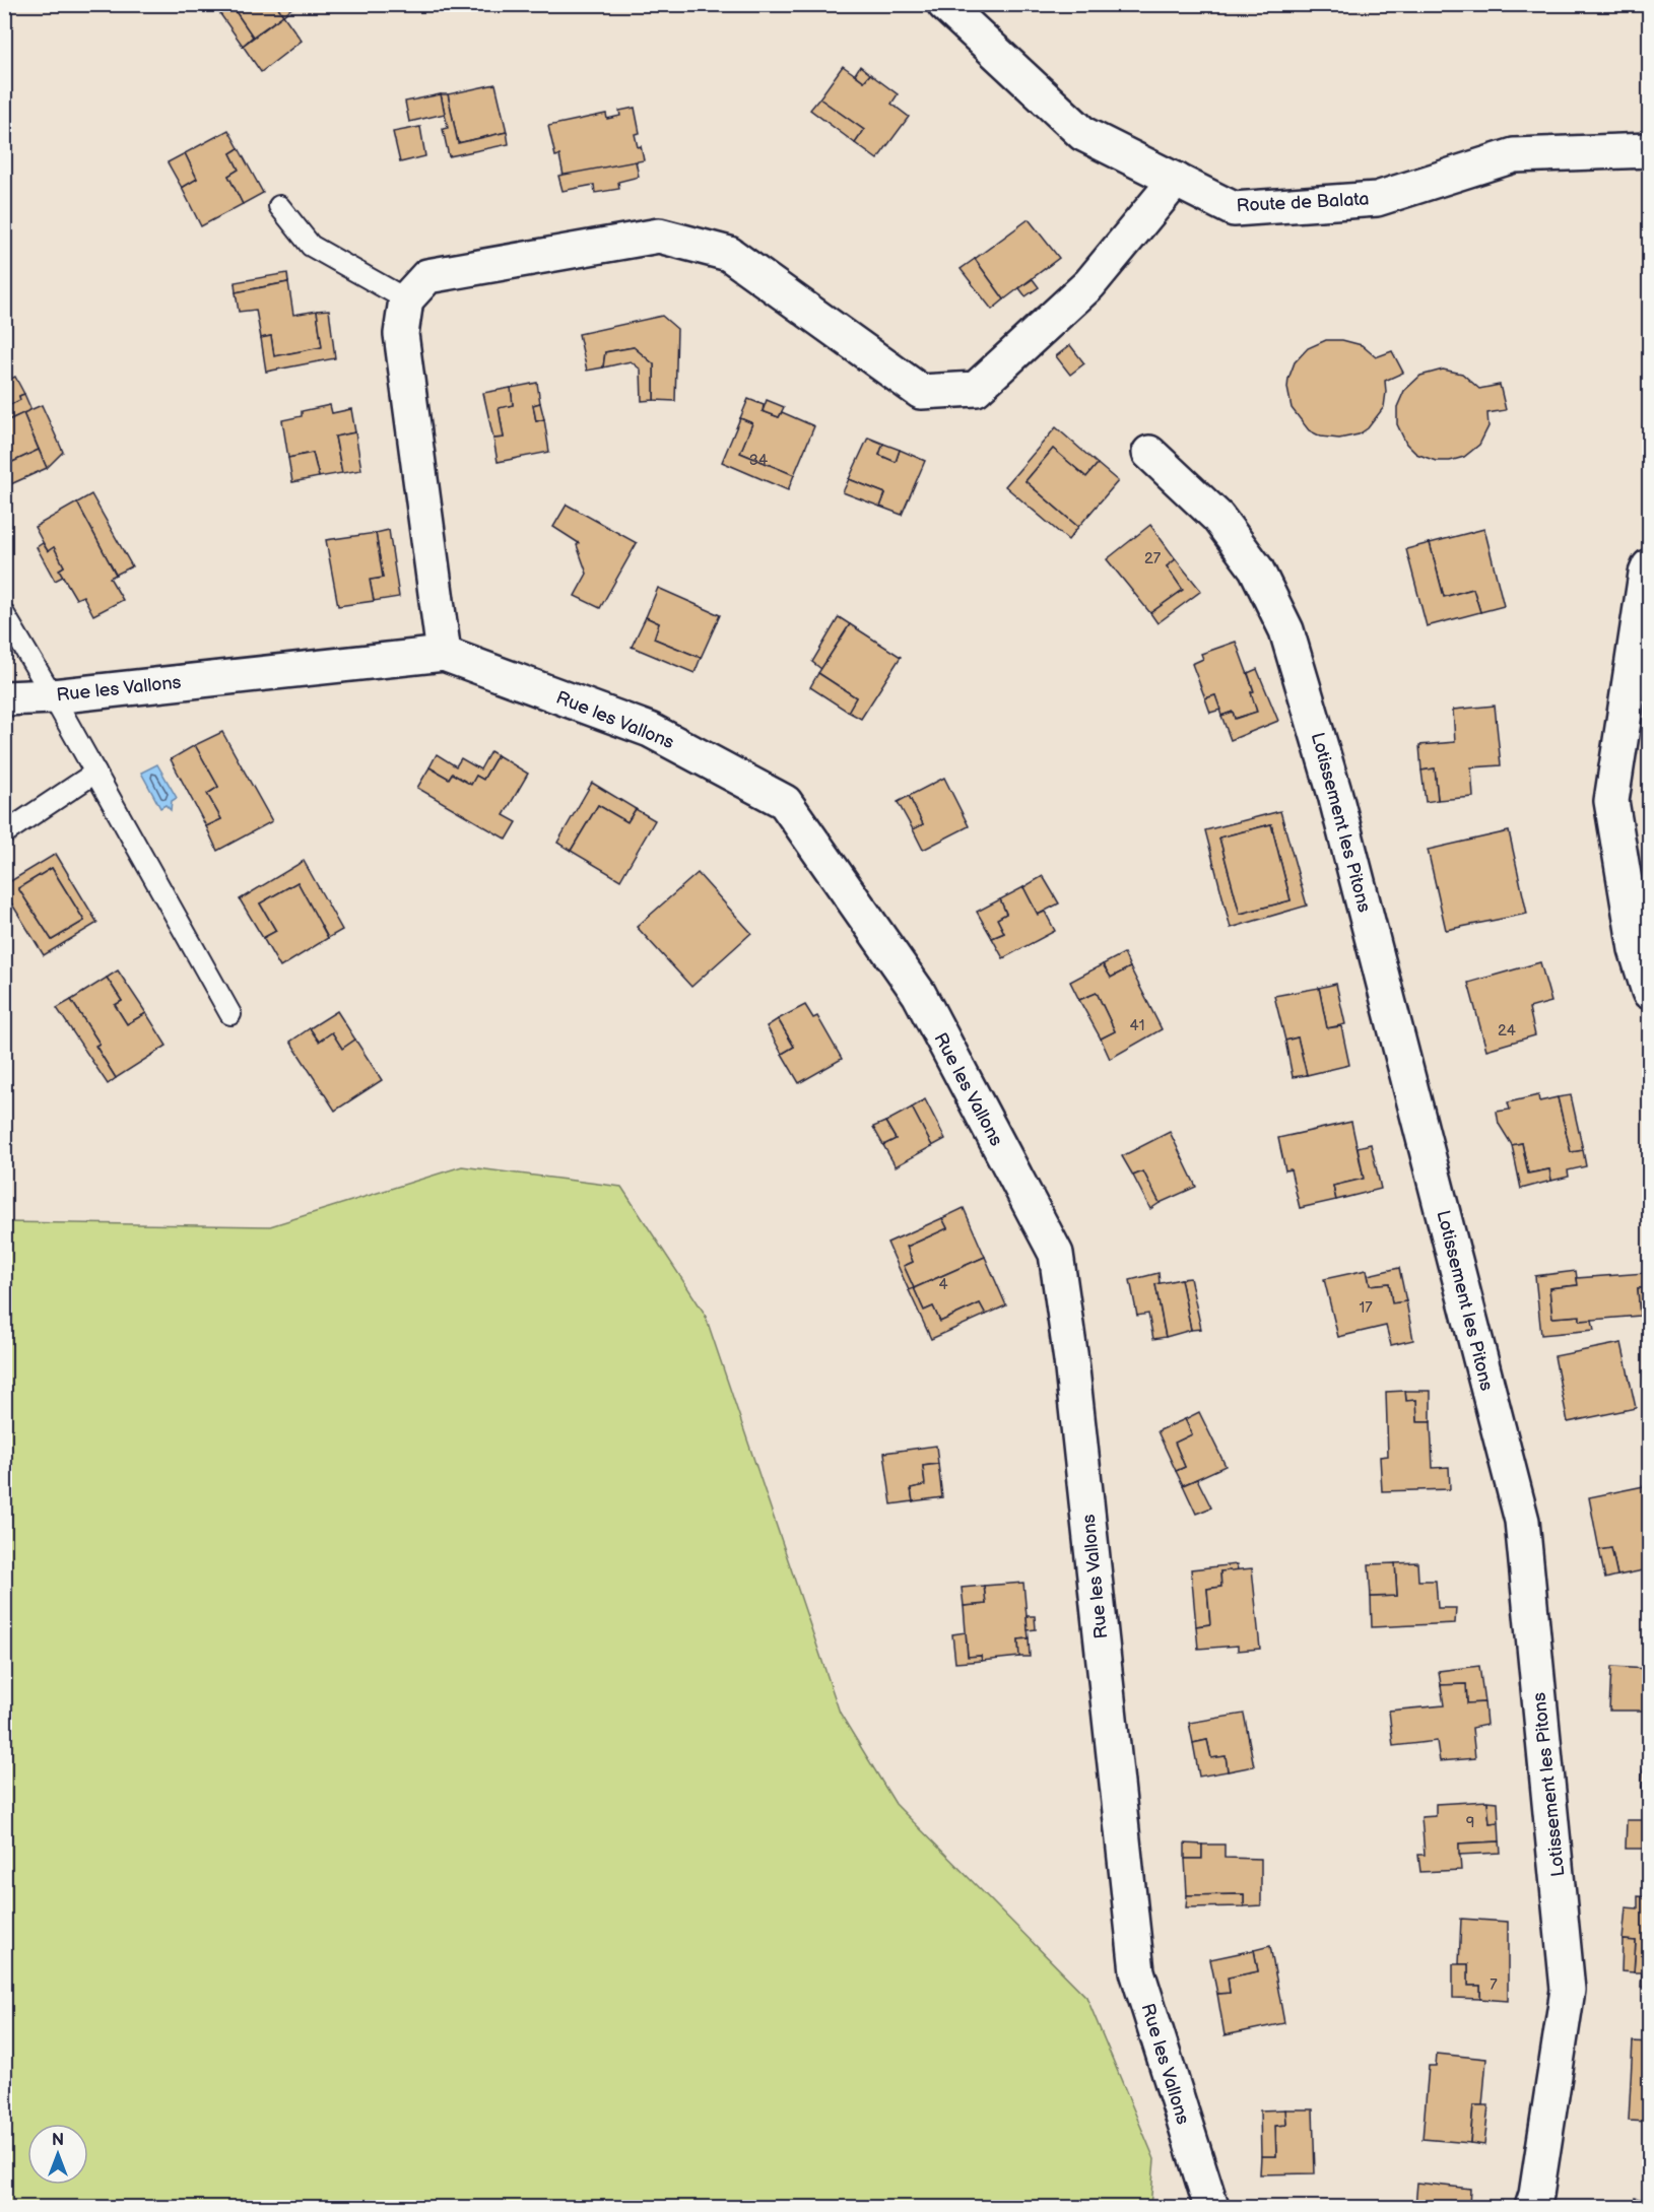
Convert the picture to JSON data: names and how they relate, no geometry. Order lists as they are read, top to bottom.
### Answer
{
  "streets": {
    "street": ["Route de Balata", "Rue les Vallons", "Lotissement les Pitons"]
  },
  "house_numbers": [
    "34",
    "27",
    "41",
    "24",
    "4",
    "17",
    "9",
    "7"
  ],
  "north": "top"
}
